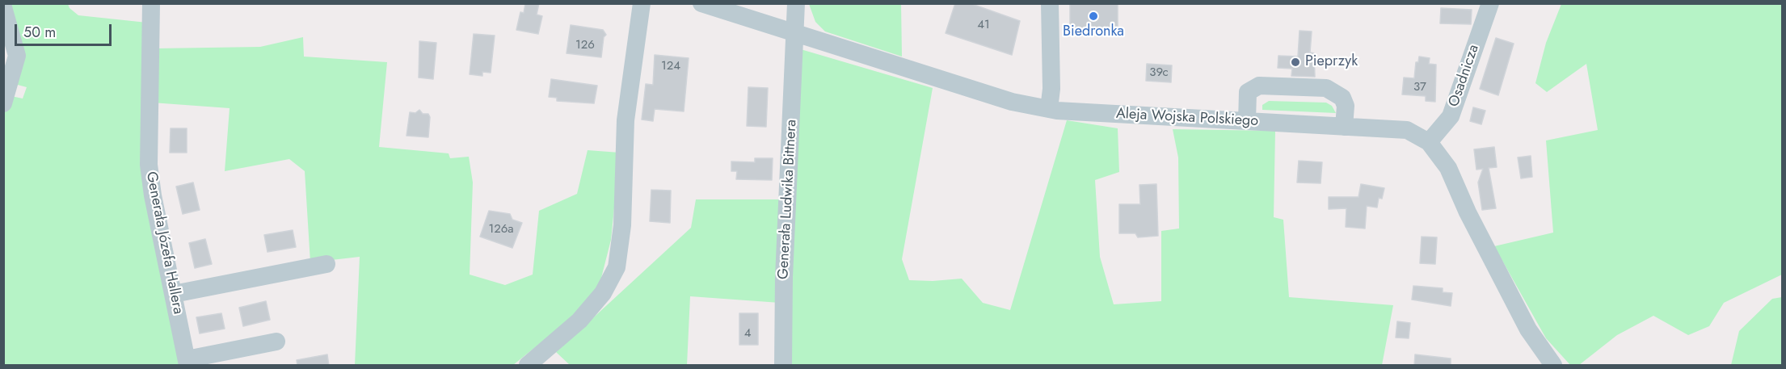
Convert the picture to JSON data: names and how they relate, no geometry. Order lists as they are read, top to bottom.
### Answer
{
  "streets": {
    "street": [
      "Osadnicza",
      "Aleja Wojska Polskiego",
      "Generała Ludwika Bittnera",
      "Generała Józefa Hallera"
    ]
  },
  "crossings": [
    ["Osadnicza", "Aleja Wojska Polskiego"],
    ["Aleja Wojska Polskiego", "Generała Ludwika Bittnera"]
  ],
  "places": ["Biedronka", "Pieprzyk"],
  "house_numbers": [
    "41",
    "126",
    "124",
    "39c",
    "37",
    "126a",
    "4"
  ],
  "scale_bar": "50 m"
}
